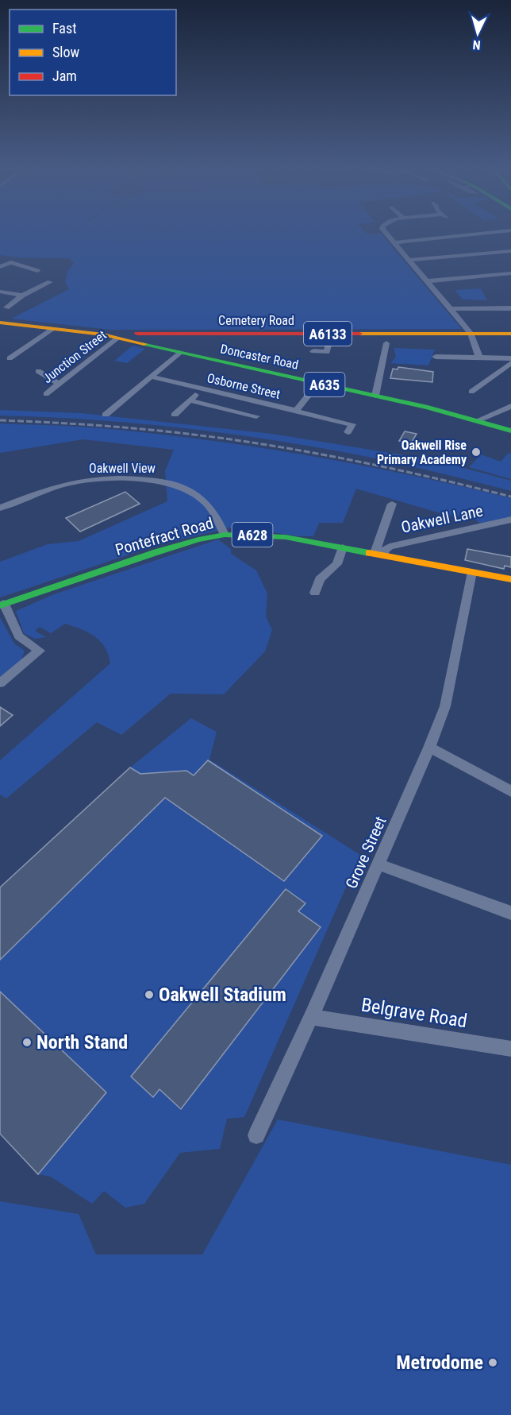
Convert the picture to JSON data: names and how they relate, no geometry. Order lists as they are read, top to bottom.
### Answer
{
  "streets": {
    "main road": [
      "Cemetery Road",
      "A6133",
      "Doncaster Road",
      "A635",
      "A628",
      "Pontefract Road"
    ],
    "street": [
      "Junction Street",
      "Osborne Street",
      "Oakwell View",
      "Oakwell Lane",
      "Grove Street",
      "Belgrave Road"
    ]
  },
  "crossings": [
    ["Cemetery Road", "A6133"],
    ["Cemetery Road", "Junction Street"],
    ["Cemetery Road", "Doncaster Road"],
    ["A6133", "Doncaster Road"],
    ["Doncaster Road", "Osborne Street"],
    ["Oakwell View", "Pontefract Road"],
    ["Oakwell Lane", "Pontefract Road"],
    ["Pontefract Road", "Grove Street"],
    ["Grove Street", "Belgrave Road"]
  ],
  "places": [
    "Oakwell Rise Primary Academy",
    "Oakwell Stadium",
    "North Stand",
    "Metrodome"
  ],
  "legend": ["Fast", "Slow", "Jam"],
  "north": "bottom"
}
